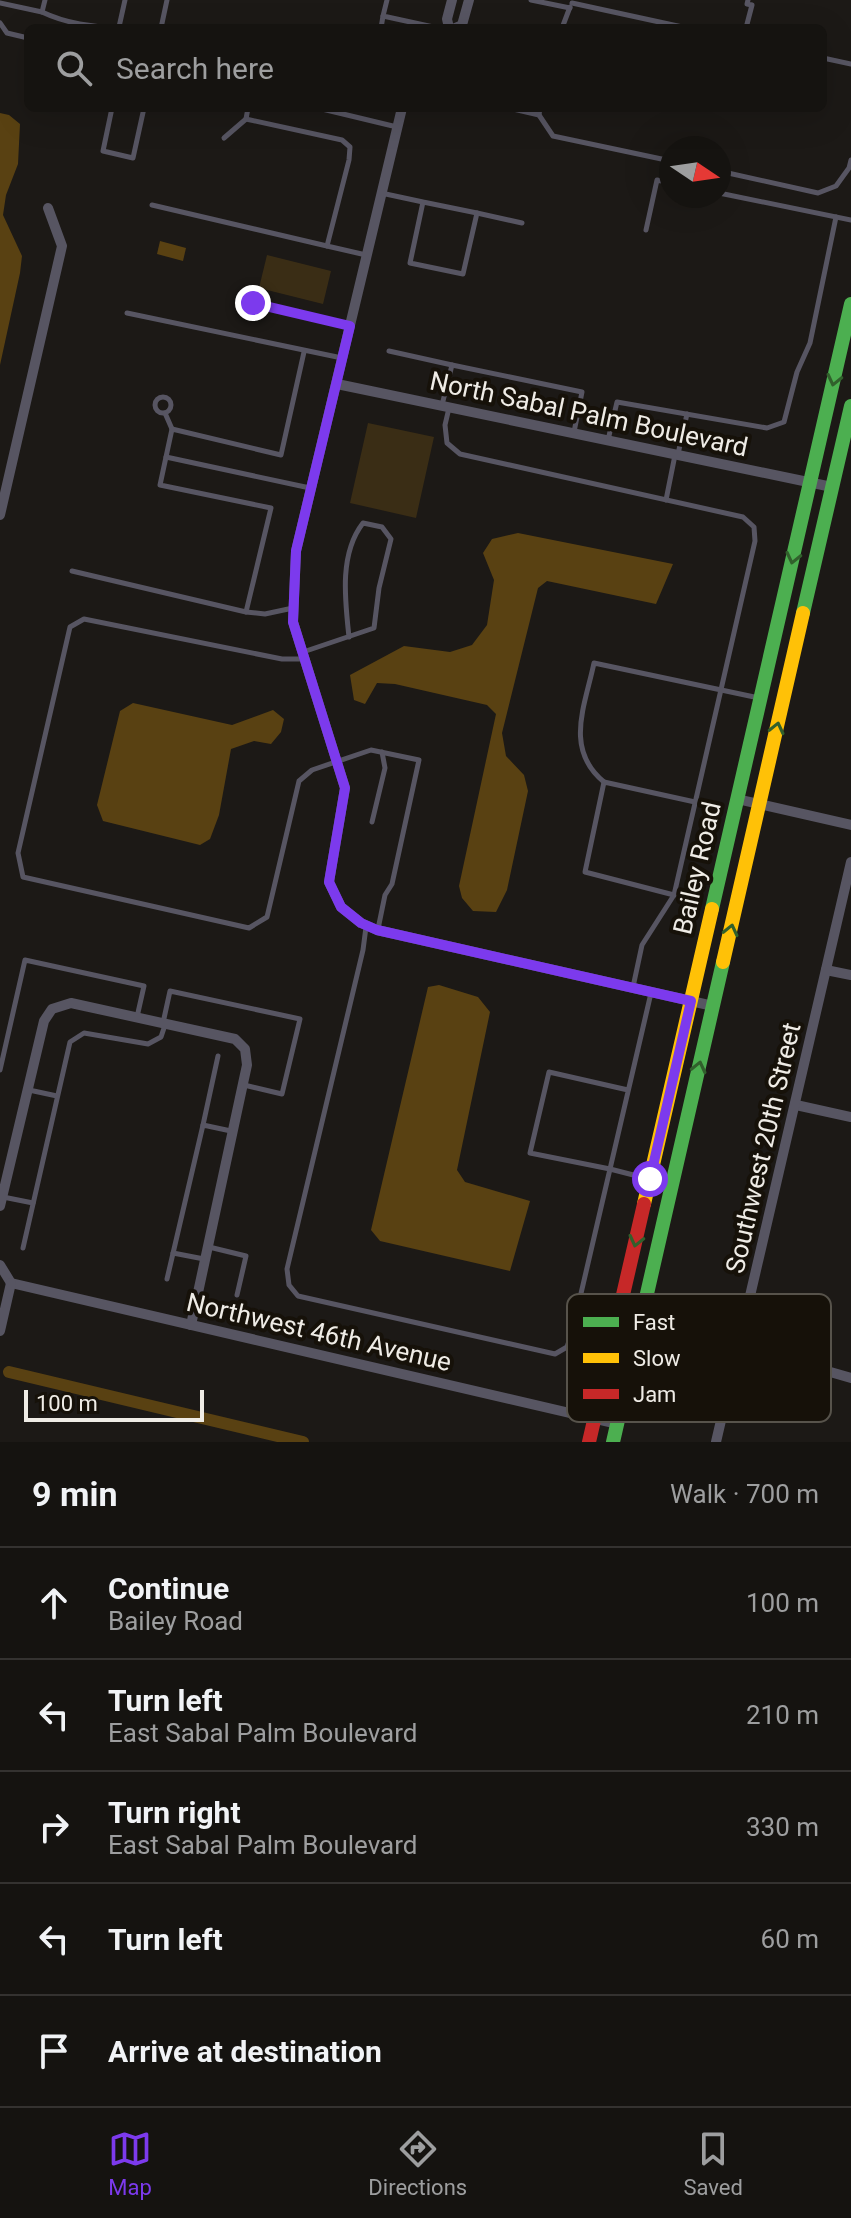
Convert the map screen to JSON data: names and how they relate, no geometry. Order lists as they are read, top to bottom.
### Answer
{
  "streets": {
    "street": [
      "North Sabal Palm Boulevard",
      "Bailey Road",
      "Southwest 20th Street",
      "Northwest 46th Avenue"
    ]
  },
  "crossings": [
    ["North Sabal Palm Boulevard", "Bailey Road"],
    ["Bailey Road", "Northwest 46th Avenue"]
  ],
  "legend": ["Fast", "Slow", "Jam"],
  "scale_bar": "100 m",
  "north": "right",
  "page": {
    "search": "Search here",
    "scale": "100 m",
    "heading": ["9 min", "Walk · 700 m"],
    "list": [
      ["Continue", "Bailey Road", "100 m"],
      ["Turn left", "East Sabal Palm Boulevard", "210 m"],
      ["Turn right", "East Sabal Palm Boulevard", "330 m"],
      ["Turn left", "60 m"],
      "Arrive at destination"
    ],
    "nav": ["Map", "Directions", "Saved"]
  }
}
